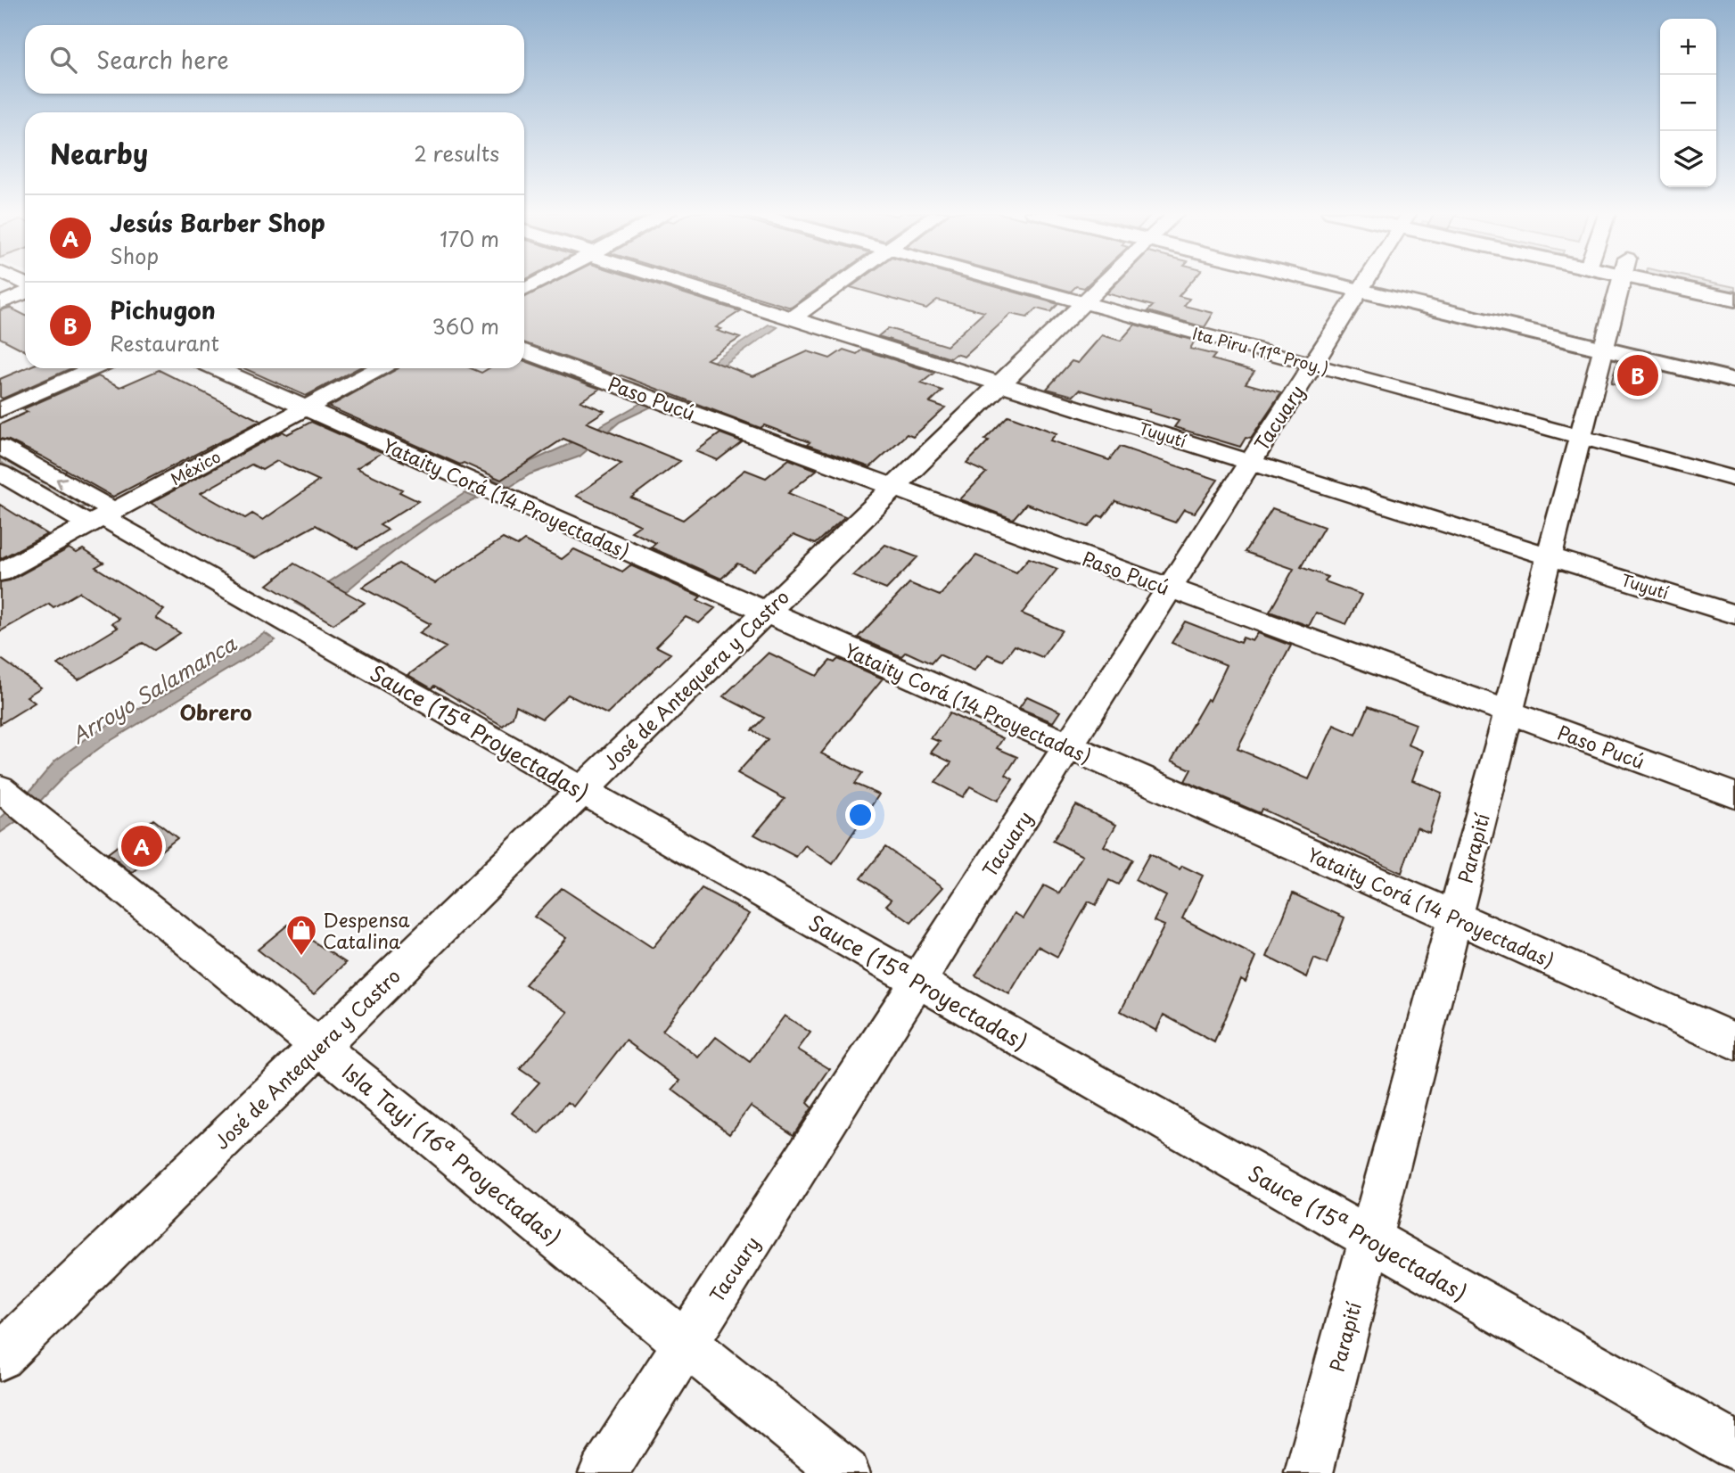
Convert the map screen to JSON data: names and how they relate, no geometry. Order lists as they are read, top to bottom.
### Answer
{
  "streets": {
    "street": [
      "Ita Piru (11ª Proy.)",
      "Paso Pucú",
      "Tacuary",
      "Tuyutí",
      "México",
      "Yataity Corá (14 Proyectadas)",
      "José de Antequera y Castro",
      "Sauce (15ª Proyectadas)",
      "Parapití",
      "Isla Tayi (16ª Proyectadas)"
    ]
  },
  "crossings": [
    ["Ita Piru (11ª Proy.)", "Tacuary"],
    ["Ita Piru (11ª Proy.)", "José de Antequera y Castro"],
    ["Ita Piru (11ª Proy.)", "Parapití"],
    ["Paso Pucú", "Tacuary"],
    ["Paso Pucú", "José de Antequera y Castro"],
    ["Paso Pucú", "Parapití"],
    ["Tacuary", "Tuyutí"],
    ["Tacuary", "Yataity Corá (14 Proyectadas)"],
    ["Tacuary", "Sauce (15ª Proyectadas)"],
    ["Tacuary", "Isla Tayi (16ª Proyectadas)"],
    ["Tuyutí", "José de Antequera y Castro"],
    ["Tuyutí", "Parapití"],
    ["México", "Yataity Corá (14 Proyectadas)"],
    ["México", "Sauce (15ª Proyectadas)"],
    ["Yataity Corá (14 Proyectadas)", "José de Antequera y Castro"],
    ["Yataity Corá (14 Proyectadas)", "Parapití"],
    ["José de Antequera y Castro", "Sauce (15ª Proyectadas)"],
    ["José de Antequera y Castro", "Isla Tayi (16ª Proyectadas)"],
    ["Sauce (15ª Proyectadas)", "Parapití"]
  ],
  "districts": ["Obrero"],
  "water": ["Arroyo Salamanca"],
  "places": {
    "shop": ["Despensa Catalina"]
  },
  "page": {
    "map_buttons": ["+", "−"],
    "search": "Search here",
    "heading": ["Nearby", "2 results"],
    "list": [
      {
        "mark": "A",
        "name": "Jesús Barber Shop",
        "note": "Shop",
        "value": "170 m"
      },
      {
        "mark": "B",
        "name": "Pichugon",
        "note": "Restaurant",
        "value": "360 m"
      }
    ],
    "pins": ["B", "A"]
  }
}
